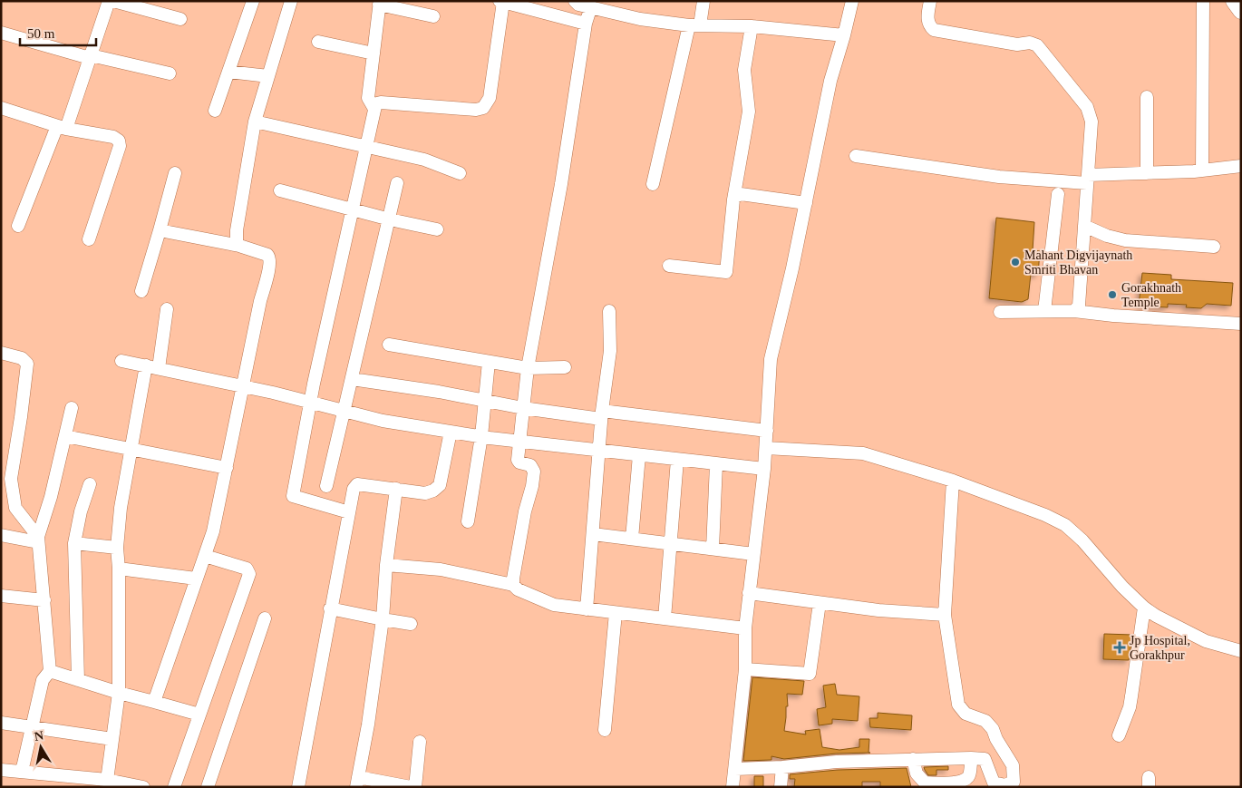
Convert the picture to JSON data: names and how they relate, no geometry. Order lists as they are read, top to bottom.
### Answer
{
  "places": {
    "other": ["Mahant Digvijaynath Smriti Bhavan", "Gorakhnath Temple"],
    "health": ["Jp Hospital, Gorakhpur"]
  },
  "scale_bar": "50 m",
  "north": "top"
}
